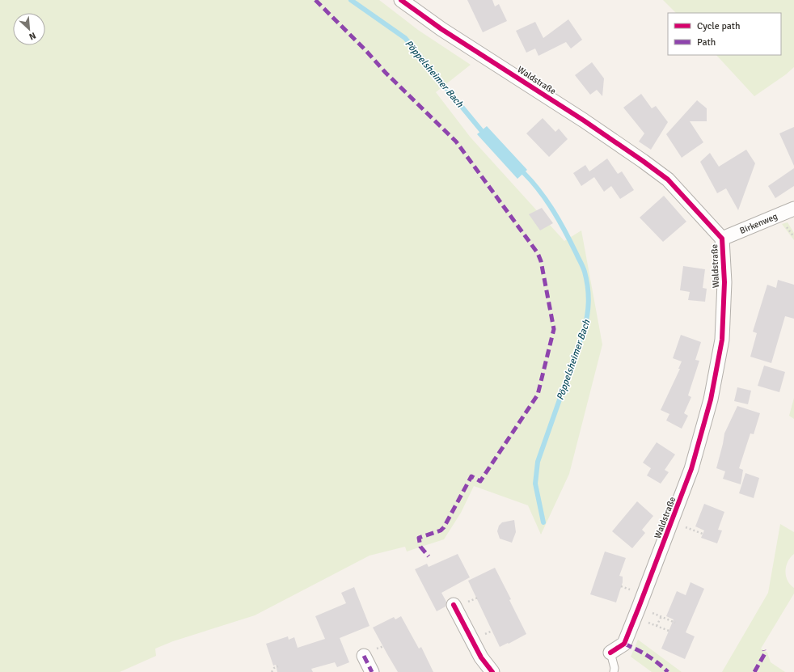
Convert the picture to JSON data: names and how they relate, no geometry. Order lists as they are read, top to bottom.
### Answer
{
  "streets": {
    "street": ["Waldstraße", "Birkenweg"]
  },
  "crossings": [
    ["Waldstraße", "Birkenweg"]
  ],
  "water": ["Pöppelsheimer Bach"],
  "legend": ["Cycle path", "Path"],
  "north": "bottom right"
}
